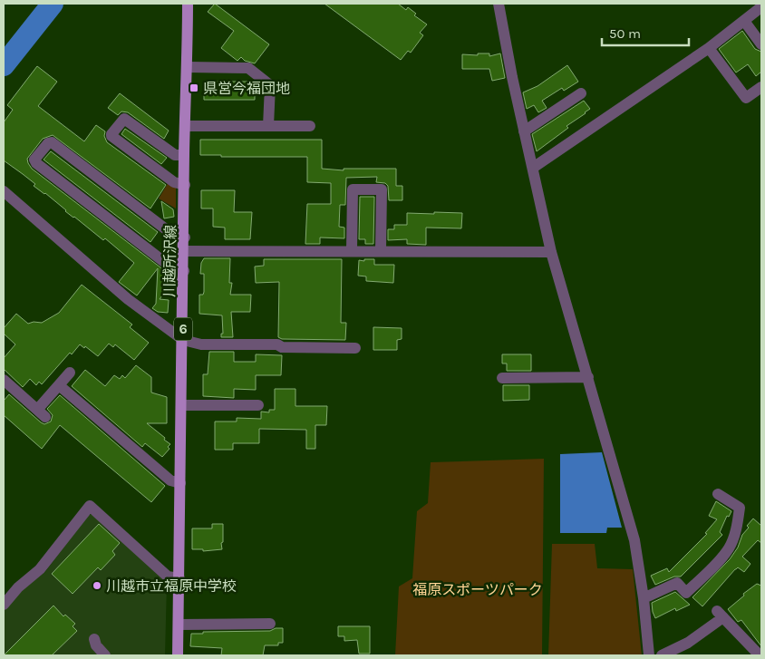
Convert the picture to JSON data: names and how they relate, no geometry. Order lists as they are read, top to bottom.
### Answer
{
  "streets": {
    "main road": ["川越所沢線", "6"]
  },
  "parks": ["福原スポーツパーク"],
  "places": {
    "transit": ["県営今福団地"],
    "other": ["川越市立福原中学校"]
  },
  "scale_bar": "50 m"
}
